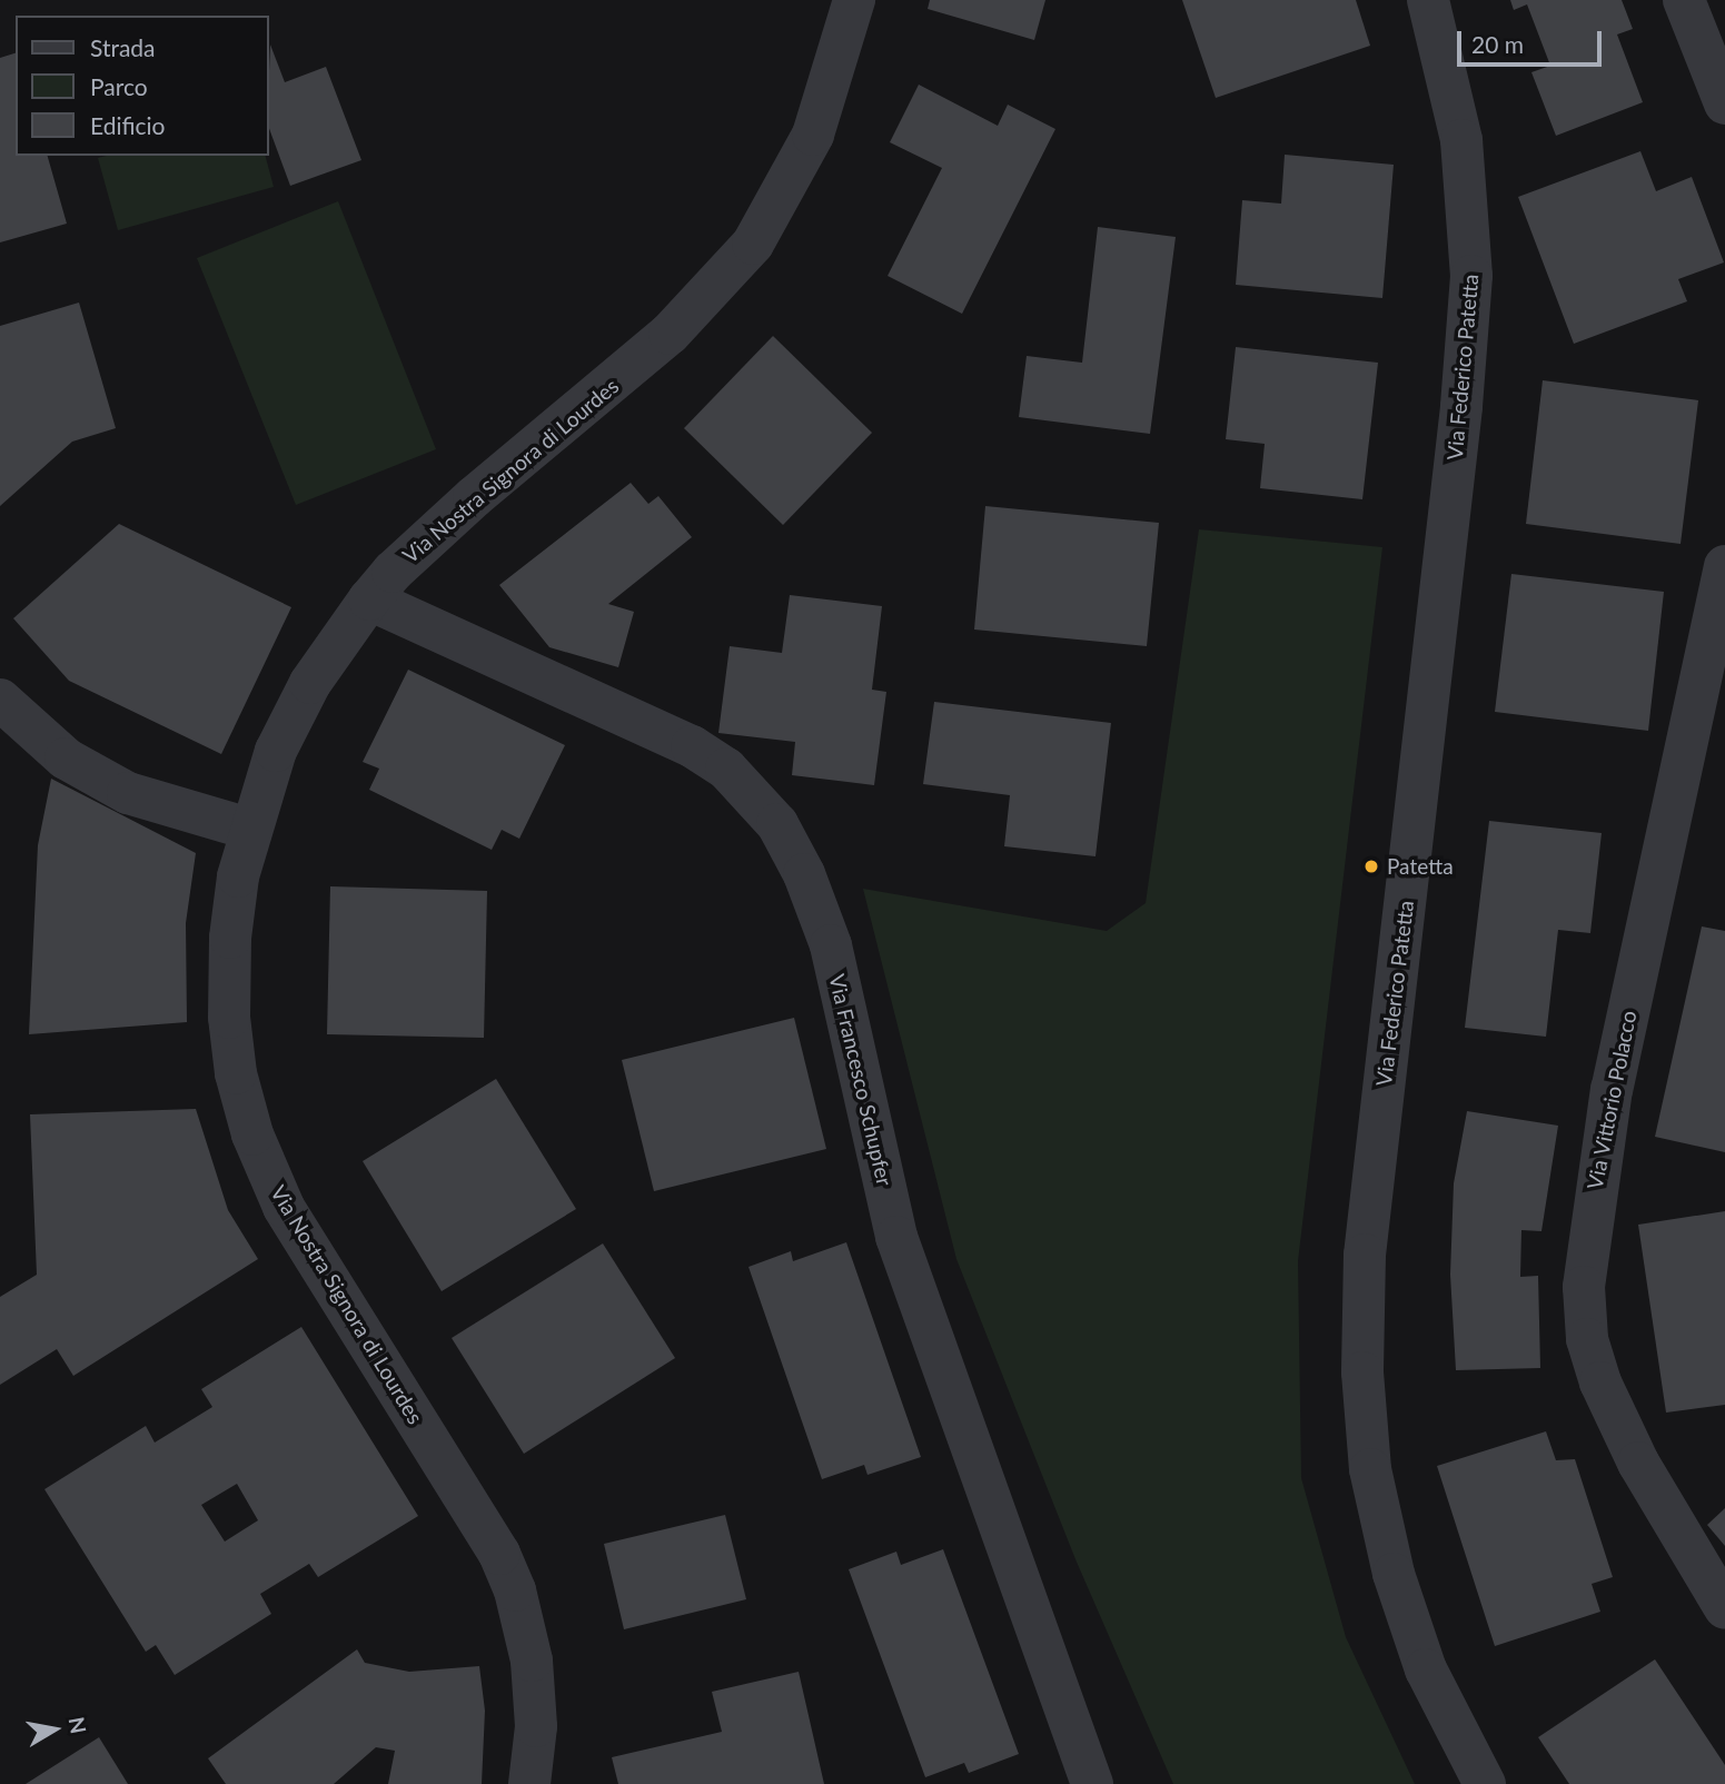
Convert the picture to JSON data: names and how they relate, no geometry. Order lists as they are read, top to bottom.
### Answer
{
  "streets": {
    "street": [
      "Via Federico Patetta",
      "Via Nostra Signora di Lourdes",
      "Via Francesco Schupfer",
      "Via Vittorio Polacco"
    ]
  },
  "crossings": [
    ["Via Nostra Signora di Lourdes", "Via Francesco Schupfer"]
  ],
  "places": ["Patetta"],
  "legend": ["Strada", "Parco", "Edificio"],
  "scale_bar": "20 m",
  "north": "right"
}
